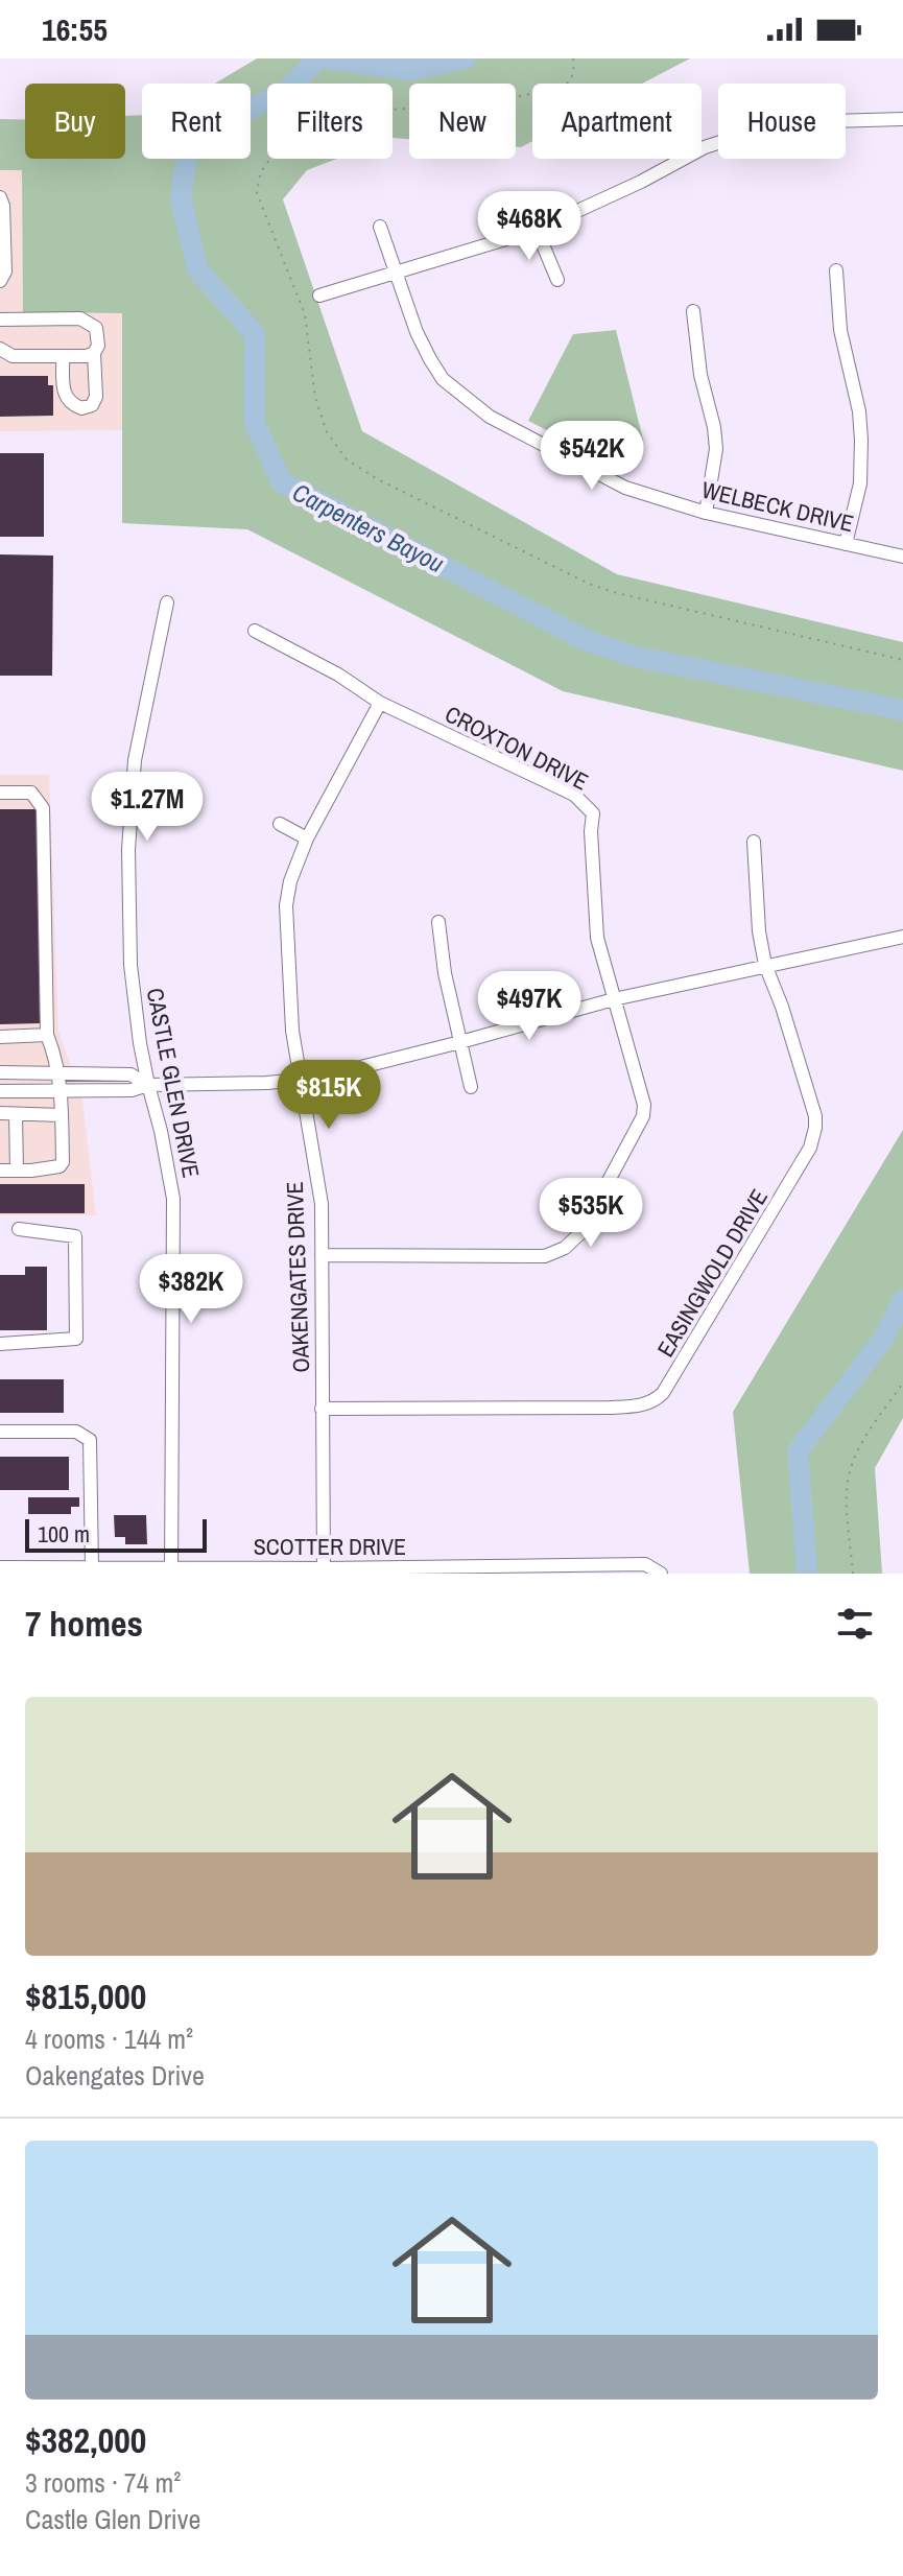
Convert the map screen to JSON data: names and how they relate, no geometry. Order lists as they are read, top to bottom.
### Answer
{
  "streets": {
    "street": [
      "WELBECK DRIVE",
      "CROXTON DRIVE",
      "CASTLE GLEN DRIVE",
      "EASINGWOLD DRIVE",
      "OAKENGATES DRIVE",
      "SCOTTER DRIVE"
    ]
  },
  "crossings": [
    ["CROXTON DRIVE", "OAKENGATES DRIVE"],
    ["CASTLE GLEN DRIVE", "SCOTTER DRIVE"],
    ["EASINGWOLD DRIVE", "OAKENGATES DRIVE"],
    ["OAKENGATES DRIVE", "SCOTTER DRIVE"]
  ],
  "water": ["Carpenters Bayou"],
  "scale_bar": "100 m",
  "page": {
    "status": "16:55",
    "chip": [
      "Buy",
      "Rent",
      "Filters",
      "New",
      "Apartment",
      "House"
    ],
    "price": [
      "$468K",
      "$542K",
      "$1.27M",
      "$497K",
      "$815K",
      "$535K",
      "$382K"
    ],
    "scale": "100 m",
    "heading": "7 homes",
    "list": [
      {
        "name": "$815,000",
        "note": "4 rooms · 144 m² · Oakengates Drive"
      },
      {
        "name": "$382,000",
        "note": "3 rooms · 74 m² · Castle Glen Drive"
      }
    ]
  }
}
